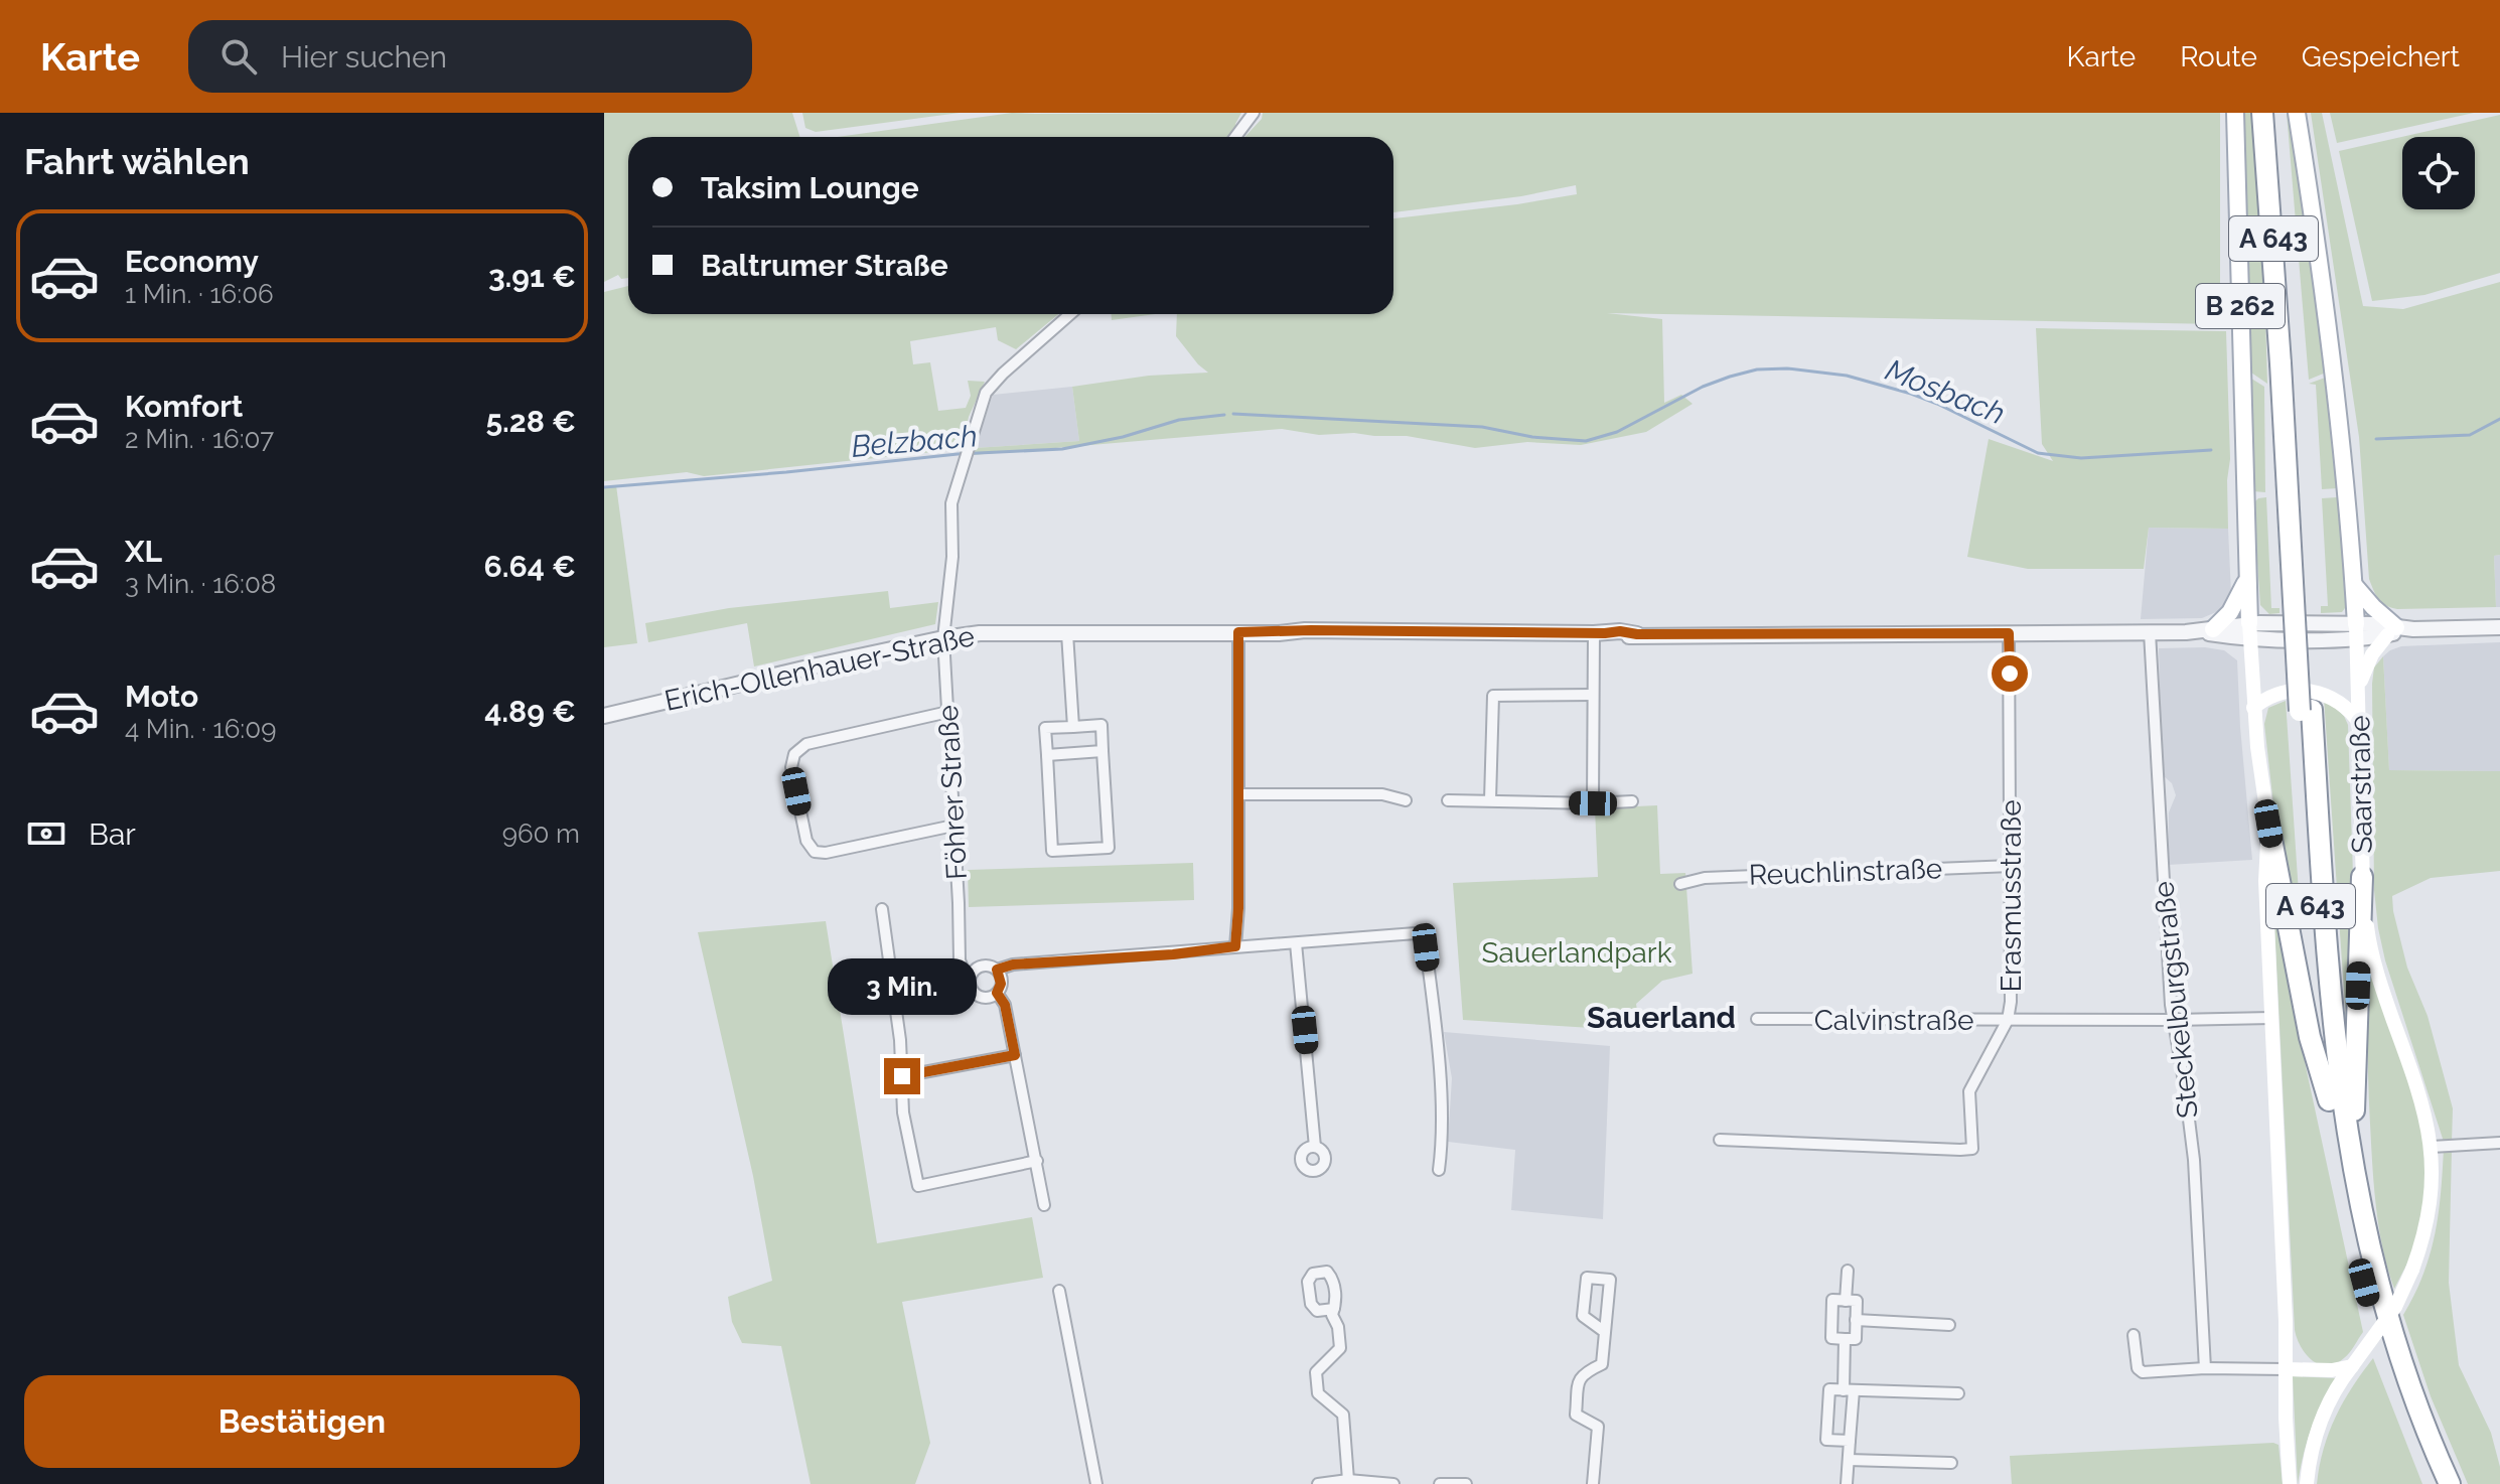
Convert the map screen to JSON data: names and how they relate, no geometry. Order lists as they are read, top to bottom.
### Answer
{
  "streets": {
    "highway": ["A 643"],
    "main road": ["B 262", "Saarstraße"],
    "street": [
      "Erich-Ollenhauer-Straße",
      "Föhrer Straße",
      "Reuchlinstraße",
      "Erasmusstraße",
      "Steckelburgstraße",
      "Calvinstraße"
    ]
  },
  "crossings": [
    ["B 262", "Erich-Ollenhauer-Straße"],
    ["B 262", "Saarstraße"],
    ["Erich-Ollenhauer-Straße", "Saarstraße"],
    ["Erich-Ollenhauer-Straße", "Föhrer Straße"],
    ["Erich-Ollenhauer-Straße", "Erasmusstraße"],
    ["Erich-Ollenhauer-Straße", "Steckelburgstraße"],
    ["Reuchlinstraße", "Erasmusstraße"],
    ["Erasmusstraße", "Calvinstraße"],
    ["Steckelburgstraße", "Calvinstraße"]
  ],
  "districts": ["Sauerland"],
  "water": ["Mosbach", "Belzbach"],
  "parks": ["Sauerlandpark"],
  "page": {
    "header": "Karte",
    "search": "Hier suchen",
    "nav": ["Karte", "Route", "Gespeichert"],
    "heading": "Fahrt wählen",
    "banner": ["Taksim Lounge", "Baltrumer Straße"],
    "list": [
      {
        "name": "Economy",
        "note": "1 Min. · 16:06",
        "value": "3.91 €"
      },
      {
        "name": "Komfort",
        "note": "2 Min. · 16:07",
        "value": "5.28 €"
      },
      {
        "name": "XL",
        "note": "3 Min. · 16:08",
        "value": "6.64 €"
      },
      {
        "name": "Moto",
        "note": "4 Min. · 16:09",
        "value": "4.89 €"
      }
    ],
    "pay": ["Bar", "960 m"],
    "bubble": "3 Min.",
    "buttons": "Bestätigen"
  }
}
